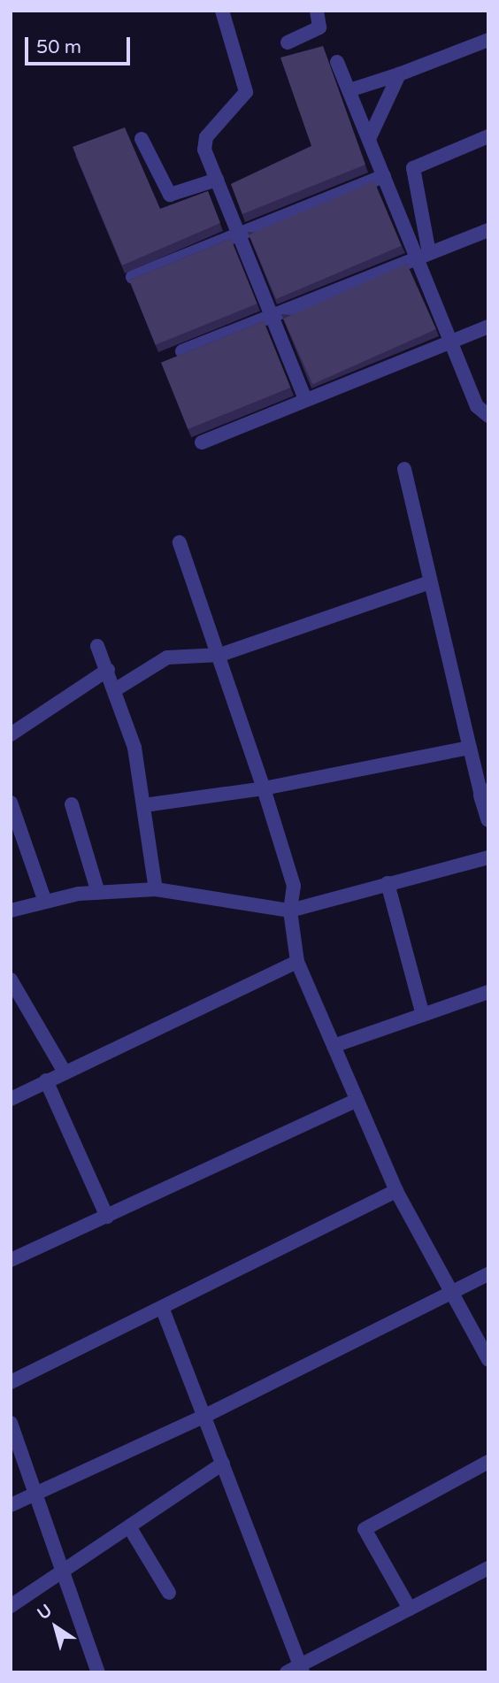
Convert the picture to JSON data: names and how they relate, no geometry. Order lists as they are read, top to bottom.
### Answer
{
  "scale_bar": "50 m",
  "north": "top left"
}
